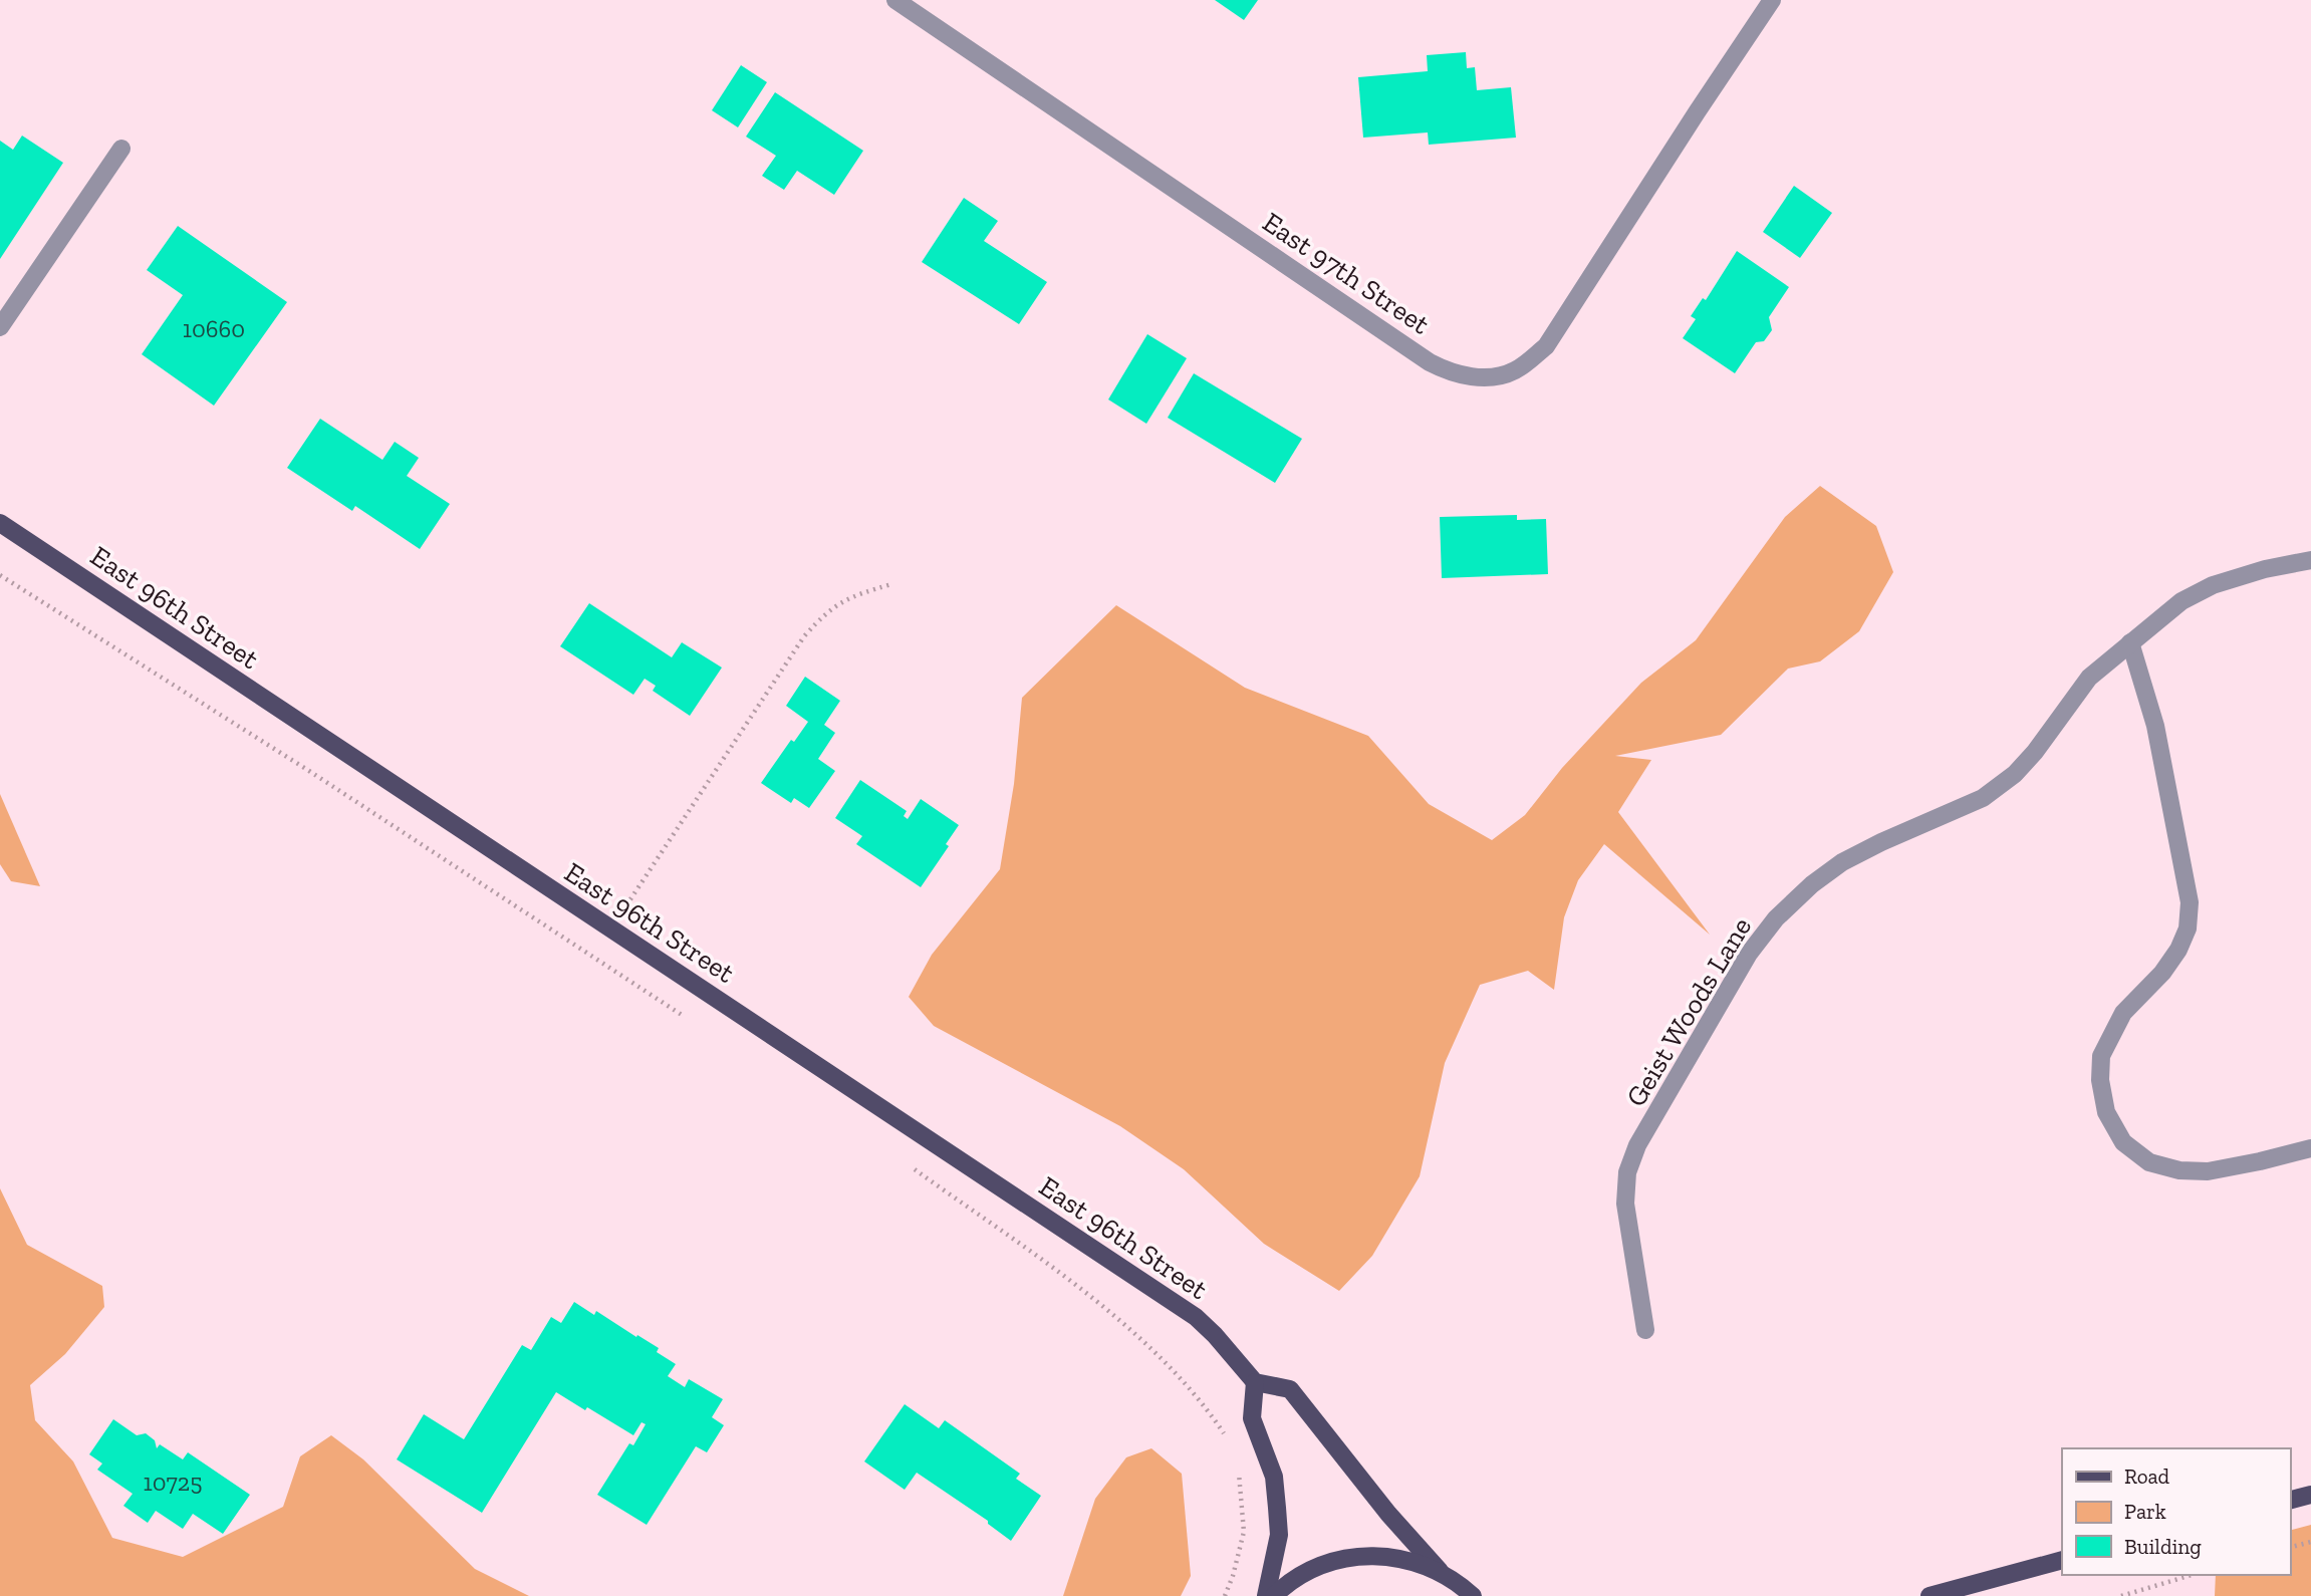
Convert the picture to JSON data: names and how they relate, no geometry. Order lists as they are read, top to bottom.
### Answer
{
  "streets": {
    "main road": ["East 96th Street"],
    "street": ["East 97th Street", "Geist Woods Lane"]
  },
  "house_numbers": ["10660", "10725"],
  "legend": ["Road", "Park", "Building"]
}
